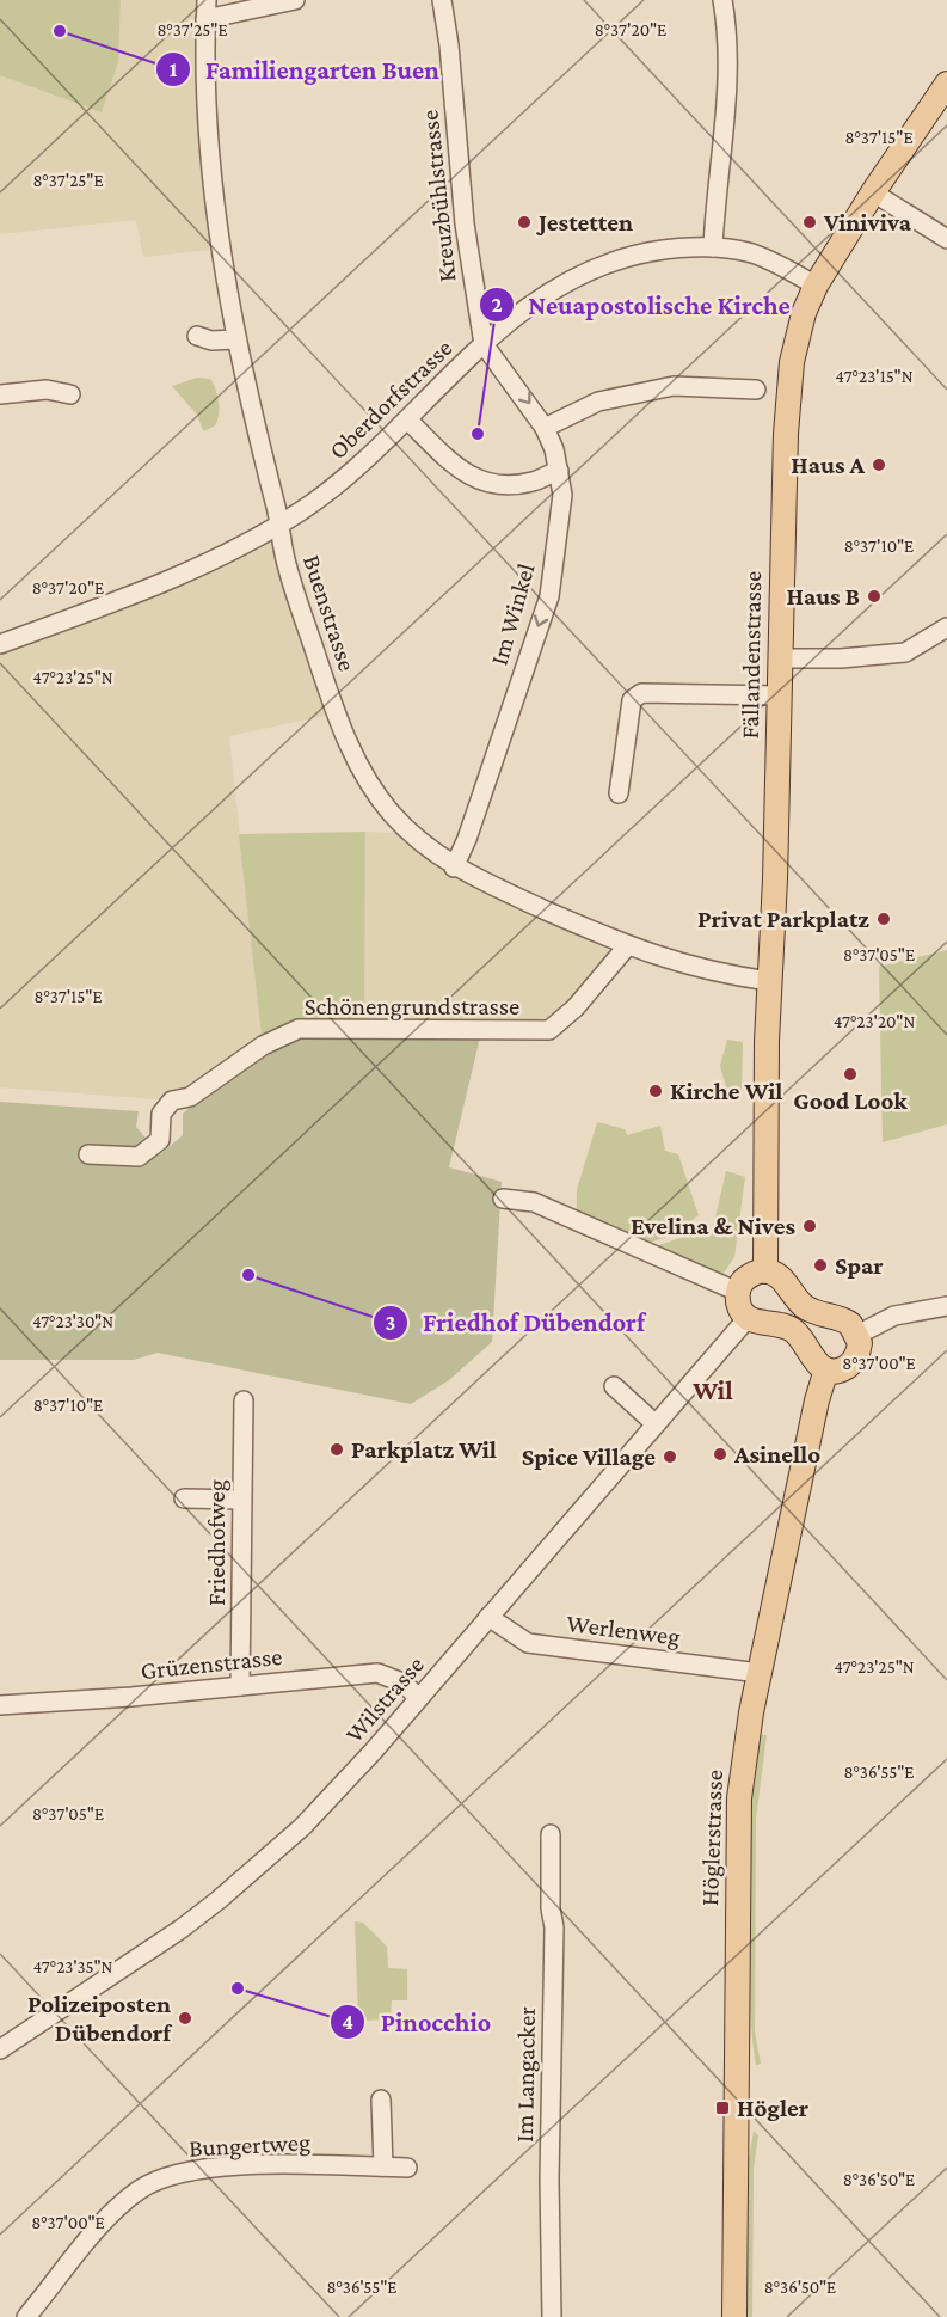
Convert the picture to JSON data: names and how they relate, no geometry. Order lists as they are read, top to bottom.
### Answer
{
  "streets": {
    "main road": ["Fällandenstrasse", "Höglerstrasse"],
    "street": [
      "Kreuzbühlstrasse",
      "Oberdorfstrasse",
      "Buenstrasse",
      "Im Winkel",
      "Schönengrundstrasse",
      "Friedhofweg",
      "Werlenweg",
      "Grüzenstrasse",
      "Wilstrasse",
      "Im Langacker",
      "Bungertweg"
    ]
  },
  "crossings": [
    ["Kreuzbühlstrasse", "Oberdorfstrasse"],
    ["Kreuzbühlstrasse", "Im Winkel"],
    ["Oberdorfstrasse", "Buenstrasse"],
    ["Oberdorfstrasse", "Im Winkel"],
    ["Oberdorfstrasse", "Fällandenstrasse"],
    ["Buenstrasse", "Im Winkel"],
    ["Buenstrasse", "Fällandenstrasse"],
    ["Buenstrasse", "Schönengrundstrasse"],
    ["Friedhofweg", "Grüzenstrasse"],
    ["Werlenweg", "Wilstrasse"],
    ["Werlenweg", "Höglerstrasse"],
    ["Grüzenstrasse", "Wilstrasse"]
  ],
  "one_way": ["Im Winkel"],
  "districts": ["Wil"],
  "places": {
    "other": [
      "Familiengarten Buen",
      "Jestetten",
      "Viniviva",
      "Neuapostolische Kirche",
      "Haus A",
      "Haus B",
      "Privat Parkplatz",
      "Good Look",
      "Kirche Wil",
      "Evelina & Nives",
      "Spar",
      "Friedhof Dübendorf",
      "Parkplatz Wil",
      "Asinello",
      "Spice Village",
      "Pinocchio",
      "Polizeiposten Dübendorf"
    ],
    "transit": ["Högler"]
  },
  "coordinates": [
    "8°37'25\"E",
    "8°37'20\"E",
    "8°37'15\"E",
    "47°23'15\"N",
    "8°37'10\"E",
    "47°23'25\"N",
    "8°37'05\"E",
    "47°23'20\"N",
    "47°23'30\"N",
    "8°37'00\"E",
    "8°36'55\"E",
    "47°23'35\"N",
    "8°36'50\"E"
  ]
}
